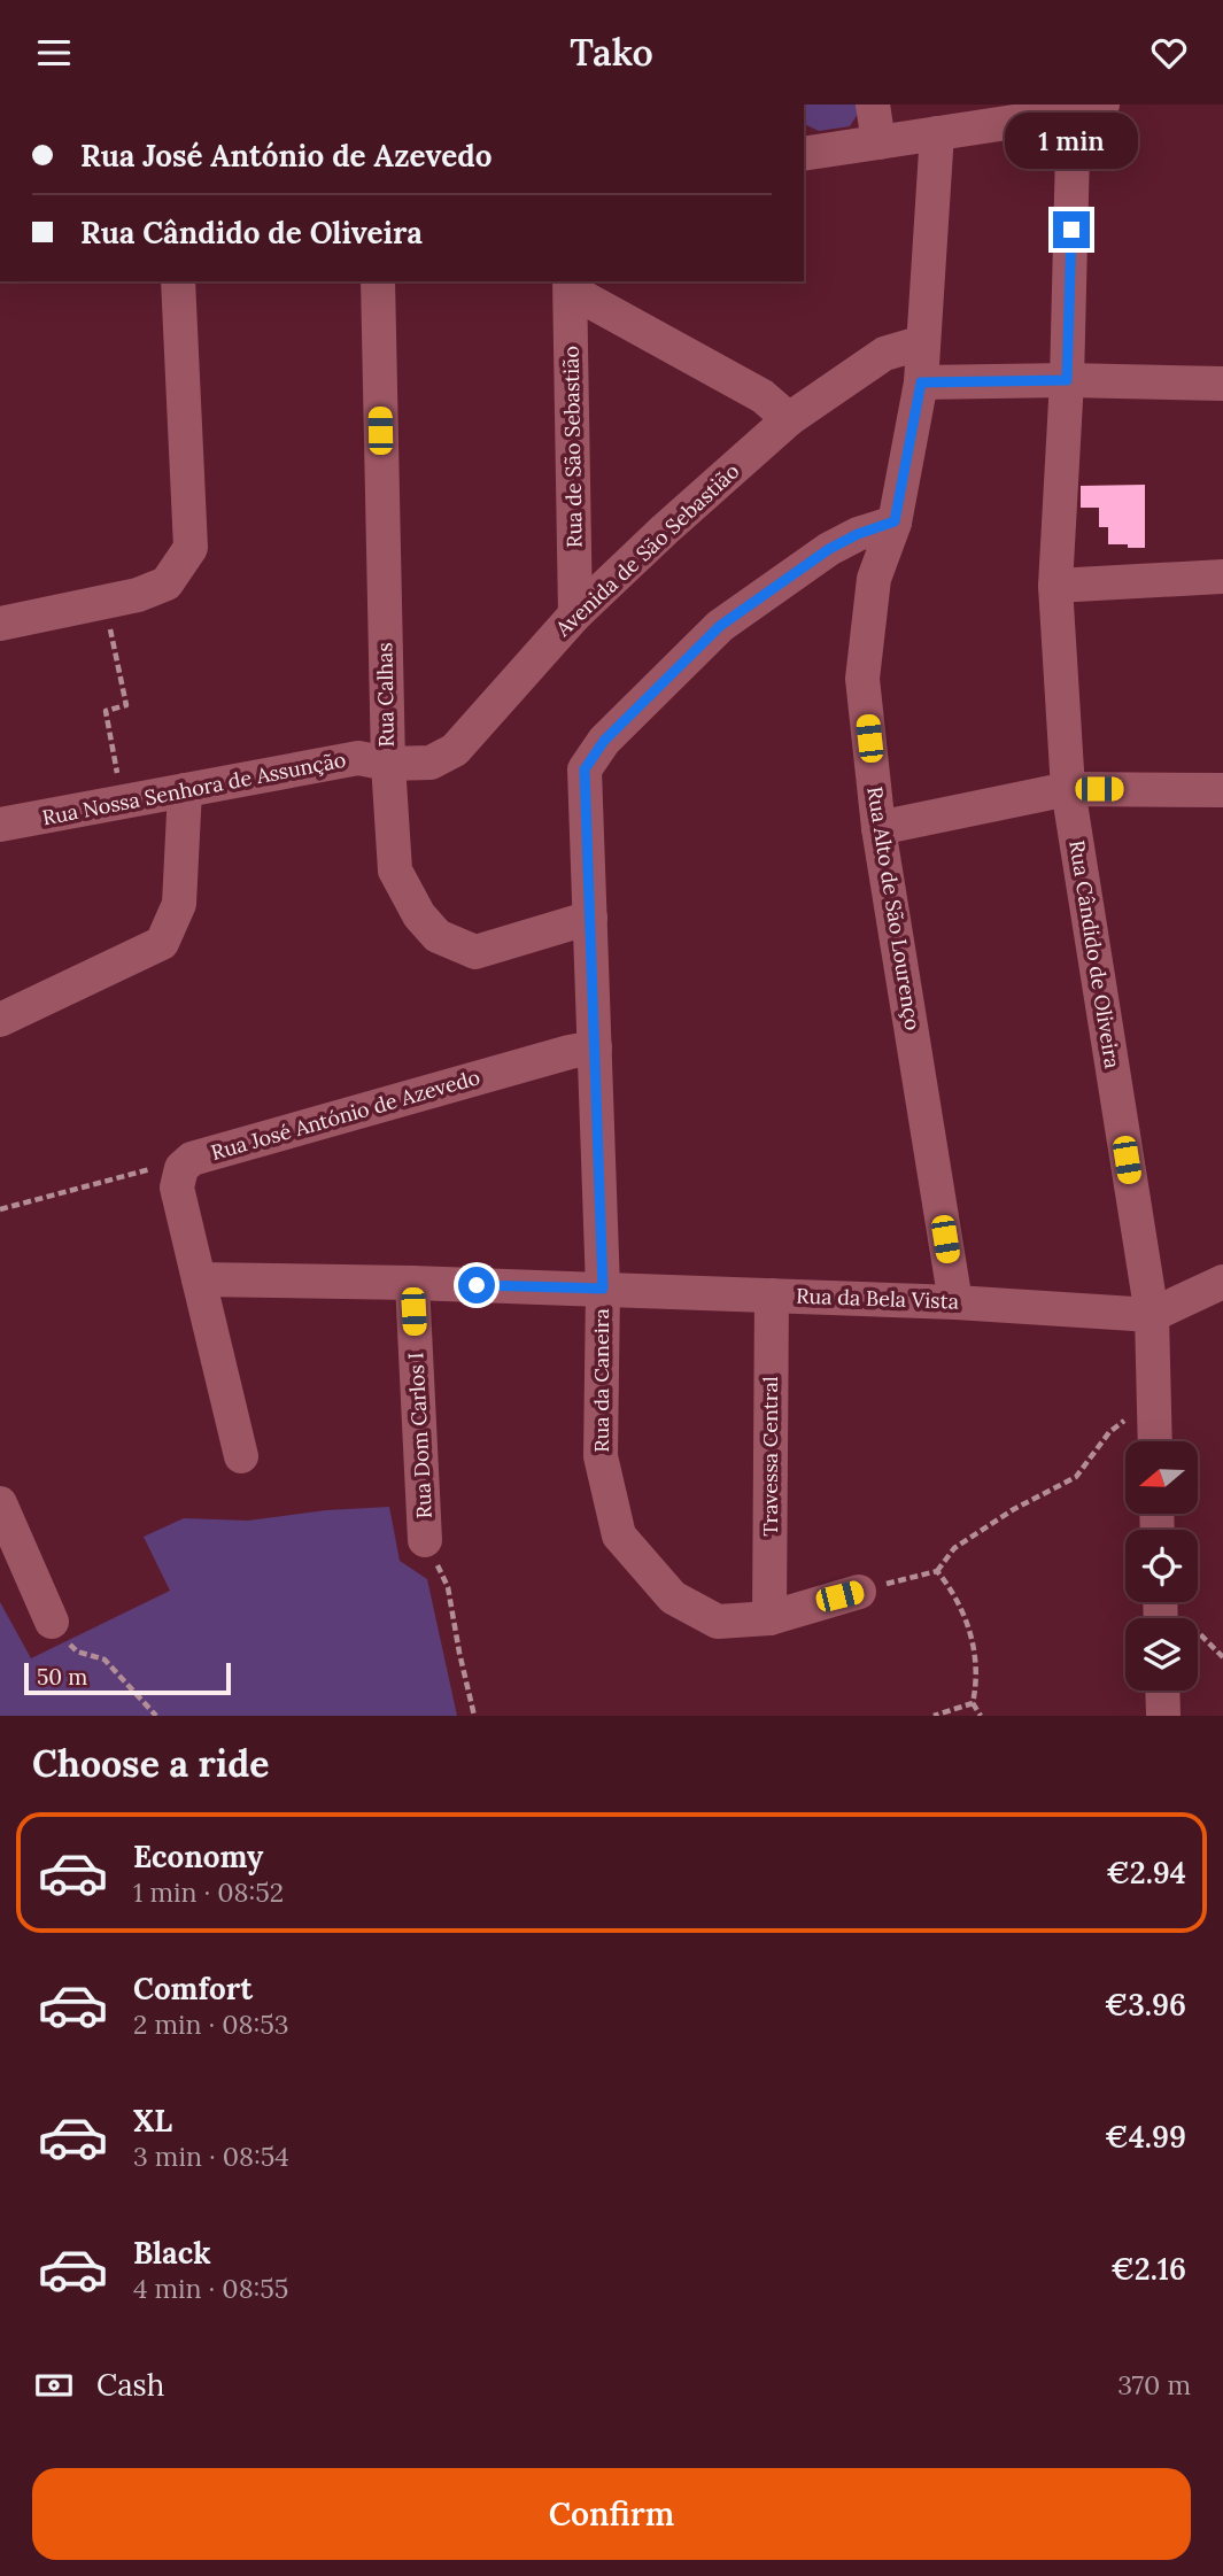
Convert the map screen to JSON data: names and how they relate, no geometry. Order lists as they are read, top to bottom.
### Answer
{
  "streets": {
    "street": [
      "Rua de São Sebastião",
      "Avenida de São Sebastião",
      "Rua Calhas",
      "Rua Nossa Senhora de Assunção",
      "Rua Alto de São Lourenço",
      "Rua Cândido de Oliveira",
      "Rua José António de Azevedo",
      "Rua da Bela Vista",
      "Rua da Caneira",
      "Rua Dom Carlos I",
      "Travessa Central"
    ]
  },
  "crossings": [
    ["Rua de São Sebastião", "Avenida de São Sebastião"],
    ["Avenida de São Sebastião", "Rua Calhas"],
    ["Avenida de São Sebastião", "Rua Nossa Senhora de Assunção"],
    ["Avenida de São Sebastião", "Rua Alto de São Lourenço"],
    ["Rua Calhas", "Rua Nossa Senhora de Assunção"],
    ["Rua Calhas", "Rua da Caneira"],
    ["Rua Alto de São Lourenço", "Rua da Bela Vista"],
    ["Rua Alto de São Lourenço", "Rua da Caneira"],
    ["Rua Cândido de Oliveira", "Rua da Bela Vista"],
    ["Rua José António de Azevedo", "Rua da Caneira"],
    ["Rua da Bela Vista", "Rua da Caneira"],
    ["Rua da Bela Vista", "Travessa Central"],
    ["Rua da Caneira", "Travessa Central"]
  ],
  "scale_bar": "50 m",
  "north": "left",
  "page": {
    "header": "Tako",
    "banner": ["Rua José António de Azevedo", "Rua Cândido de Oliveira"],
    "bubble": "1 min",
    "scale": "50 m",
    "heading": "Choose a ride",
    "list": [
      {
        "name": "Economy",
        "note": "1 min · 08:52",
        "value": "€2.94"
      },
      {
        "name": "Comfort",
        "note": "2 min · 08:53",
        "value": "€3.96"
      },
      {
        "name": "XL",
        "note": "3 min · 08:54",
        "value": "€4.99"
      },
      {
        "name": "Black",
        "note": "4 min · 08:55",
        "value": "€2.16"
      }
    ],
    "pay": ["Cash", "370 m"],
    "buttons": "Confirm"
  }
}
